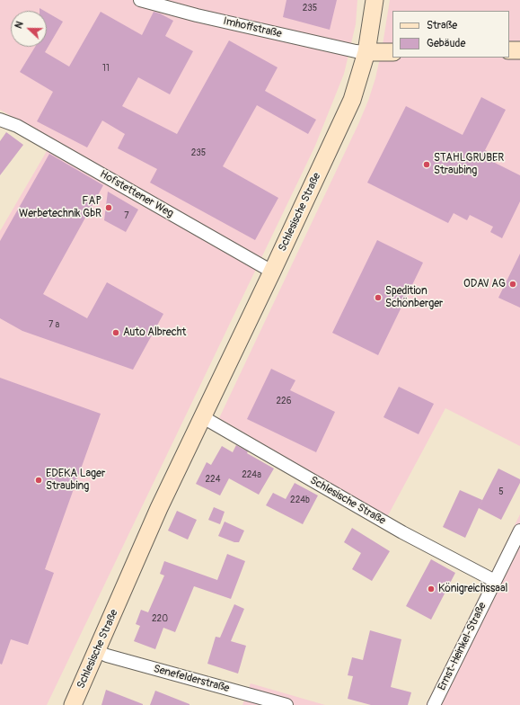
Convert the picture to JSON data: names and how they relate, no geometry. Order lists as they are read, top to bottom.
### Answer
{
  "streets": {
    "street": [
      "Imhoffstraße",
      "Hofstettener Weg",
      "Schlesische Straße",
      "Ernst-Heinkel-Straße",
      "Senefelderstraße"
    ]
  },
  "crossings": [
    ["Imhoffstraße", "Schlesische Straße"],
    ["Hofstettener Weg", "Schlesische Straße"],
    ["Schlesische Straße", "Ernst-Heinkel-Straße"],
    ["Schlesische Straße", "Senefelderstraße"]
  ],
  "places": [
    "STAHLGRUBER Straubing",
    "FAP Werbetechnik GbR",
    "ODAV AG",
    "Spedition Schönberger",
    "Auto Albrecht",
    "EDEKA Lager Straubing",
    "Königreichssaal"
  ],
  "house_numbers": [
    "235",
    "11",
    "235",
    "7",
    "7 a",
    "226",
    "224a",
    "224",
    "5",
    "224b",
    "220"
  ],
  "legend": ["Straße", "Gebäude"],
  "north": "left"
}
